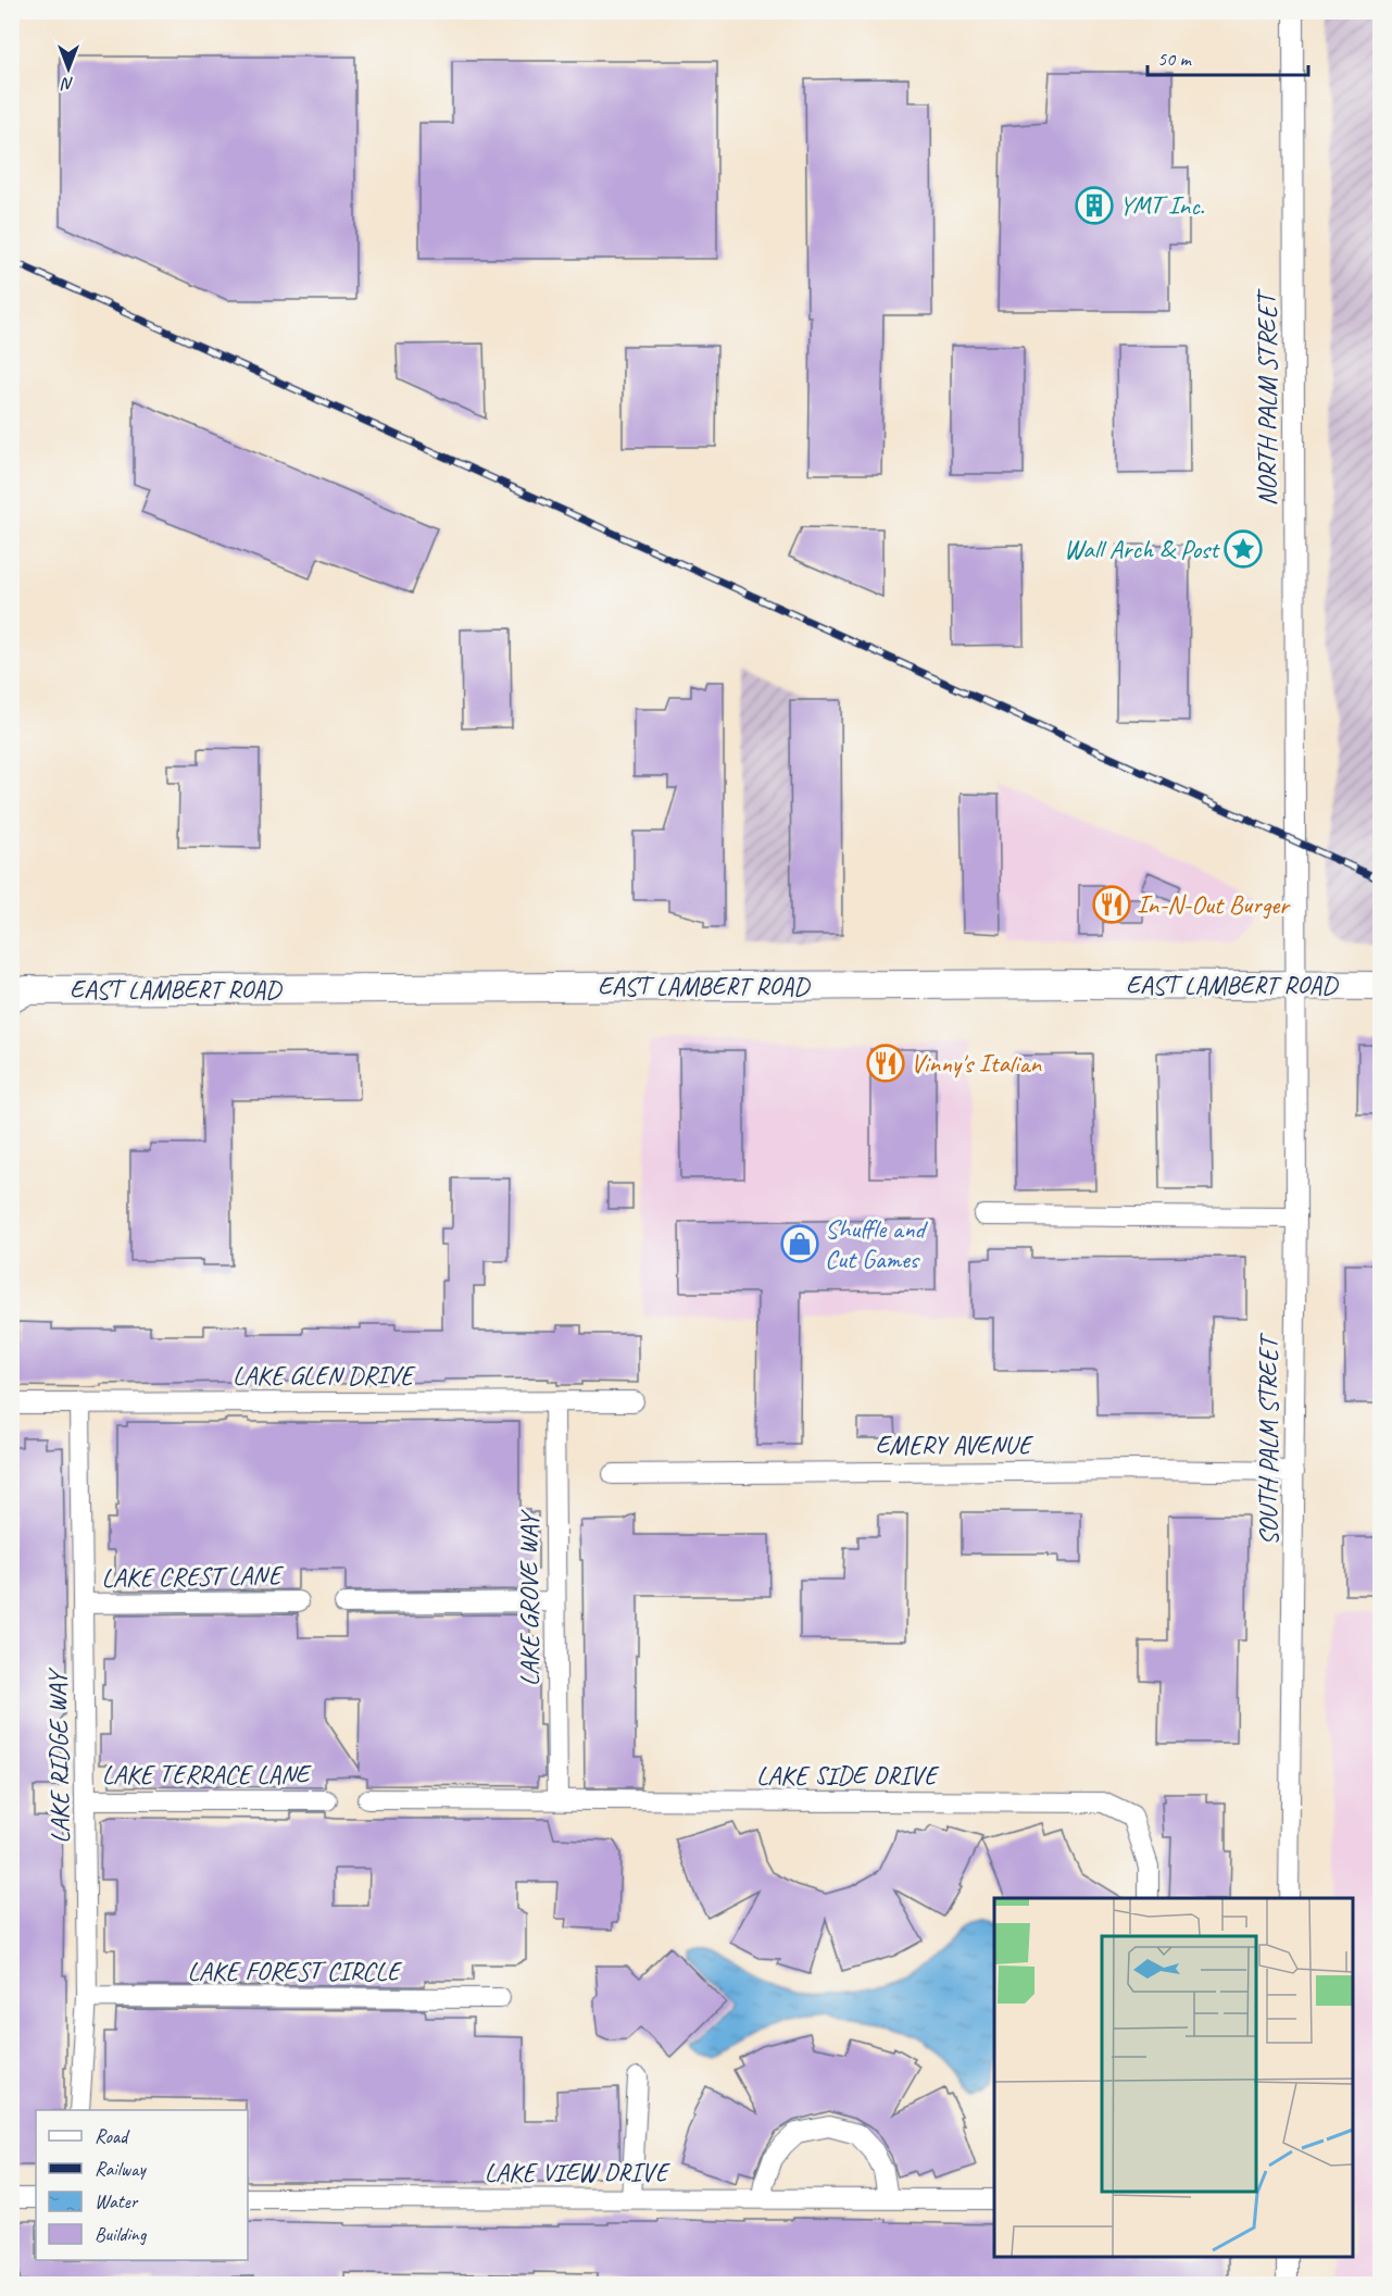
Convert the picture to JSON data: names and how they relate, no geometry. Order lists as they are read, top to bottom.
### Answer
{
  "streets": {
    "main road": ["EAST LAMBERT ROAD"],
    "street": [
      "NORTH PALM STREET",
      "LAKE GLEN DRIVE",
      "SOUTH PALM STREET",
      "EMERY AVENUE",
      "LAKE CREST LANE",
      "LAKE GROVE WAY",
      "LAKE RIDGE WAY",
      "LAKE TERRACE LANE",
      "LAKE SIDE DRIVE",
      "LAKE FOREST CIRCLE",
      "LAKE VIEW DRIVE"
    ]
  },
  "crossings": [
    ["NORTH PALM STREET", "EAST LAMBERT ROAD"],
    ["NORTH PALM STREET", "SOUTH PALM STREET"],
    ["EAST LAMBERT ROAD", "SOUTH PALM STREET"],
    ["LAKE GLEN DRIVE", "LAKE GROVE WAY"],
    ["LAKE GLEN DRIVE", "LAKE RIDGE WAY"],
    ["SOUTH PALM STREET", "EMERY AVENUE"],
    ["LAKE CREST LANE", "LAKE RIDGE WAY"],
    ["LAKE GROVE WAY", "LAKE SIDE DRIVE"],
    ["LAKE RIDGE WAY", "LAKE TERRACE LANE"],
    ["LAKE RIDGE WAY", "LAKE FOREST CIRCLE"]
  ],
  "places": {
    "building": ["YMT Inc."],
    "place": ["Wall Arch & Post"],
    "restaurant": ["In-N-Out Burger", "Vinny's Italian"],
    "shop": ["Shuffle and Cut Games"]
  },
  "legend": [
    "Road",
    "Railway",
    "Water",
    "Building"
  ],
  "scale_bar": "50 m",
  "north": "bottom"
}
